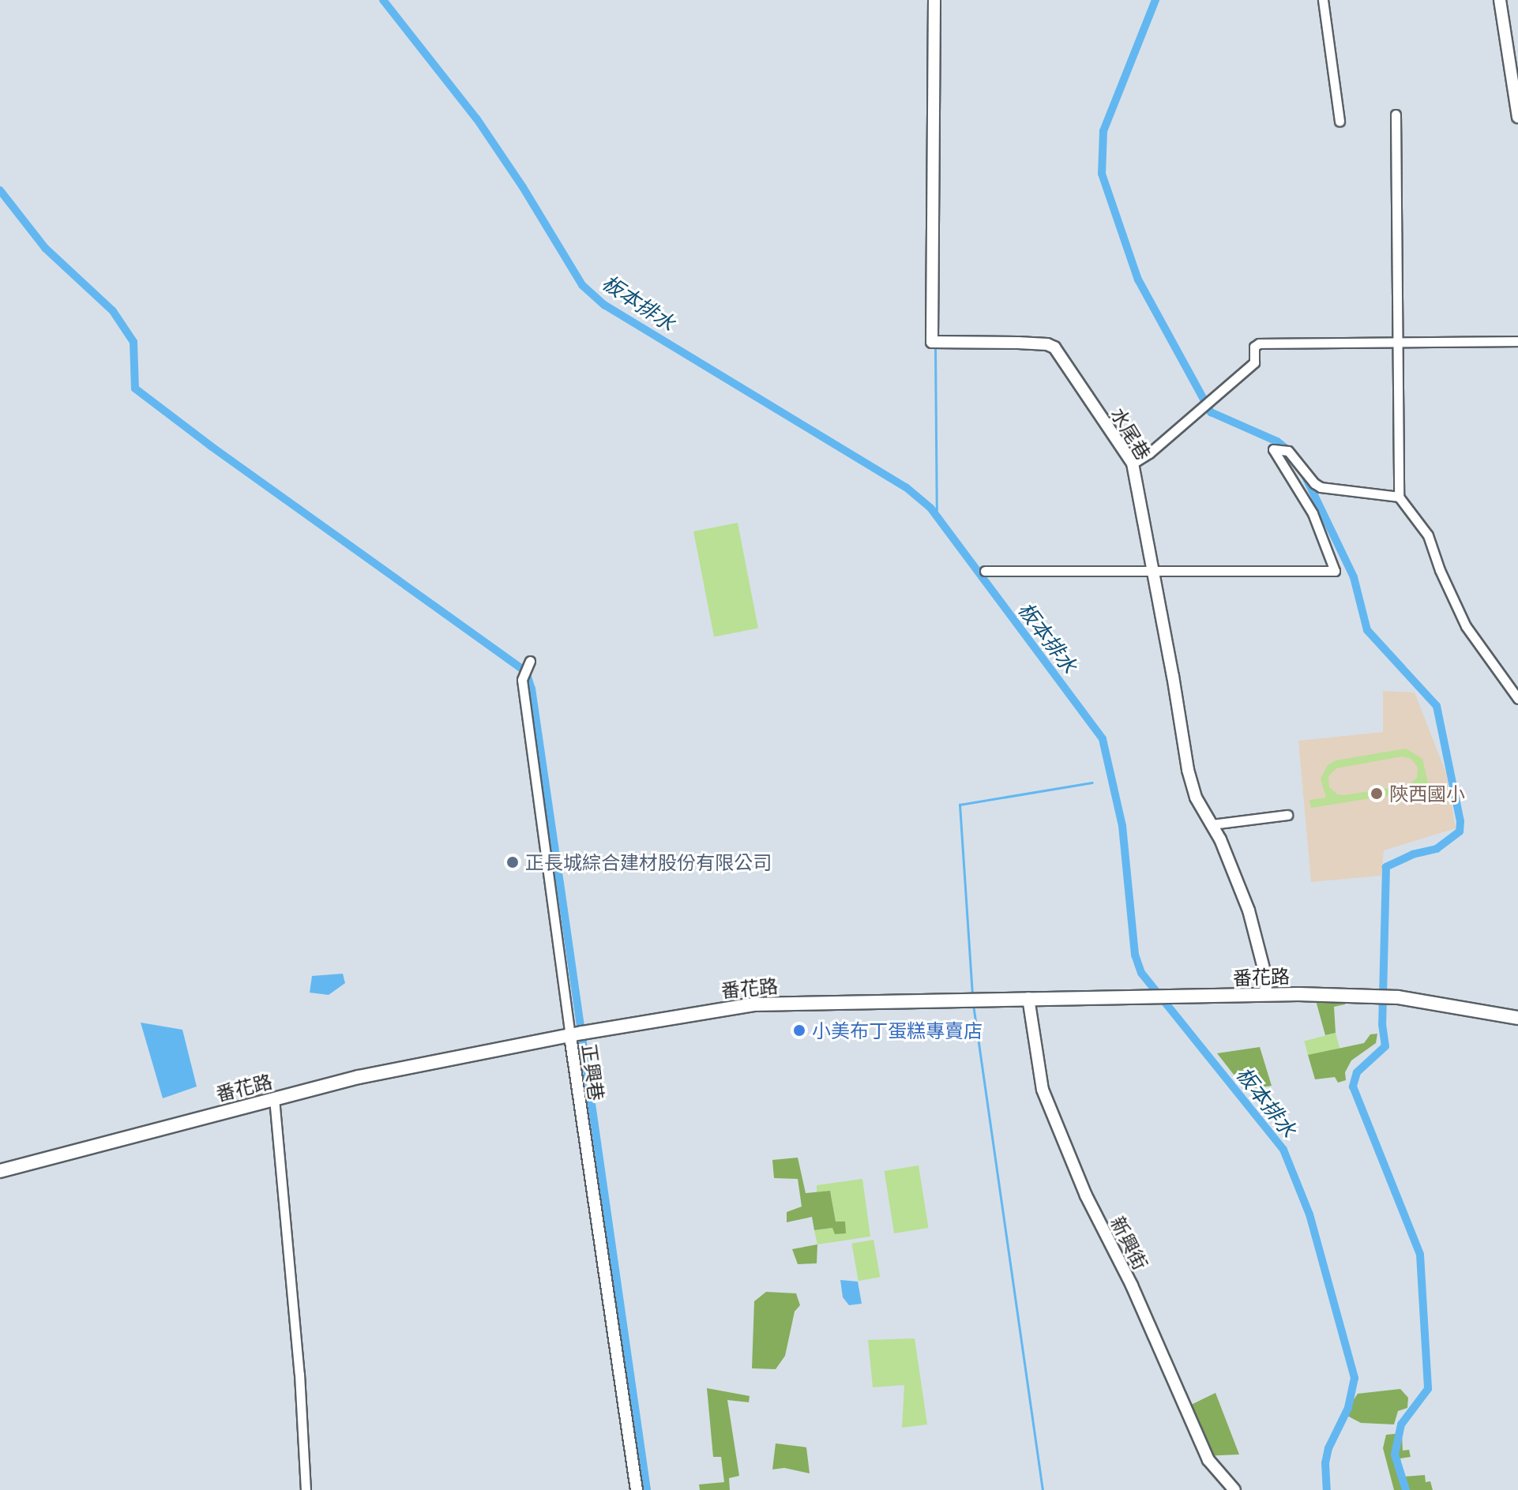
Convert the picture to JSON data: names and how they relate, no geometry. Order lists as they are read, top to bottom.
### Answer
{
  "streets": {
    "main road": ["番花路"],
    "street": ["水尾巷", "正興巷", "新興街"]
  },
  "crossings": [
    ["水尾巷", "番花路"],
    ["番花路", "正興巷"],
    ["番花路", "新興街"]
  ],
  "water": ["板本排水"],
  "places": ["陝西國小", "正長城綜合建材股份有限公司", "小美布丁蛋糕專賣店"]
}
